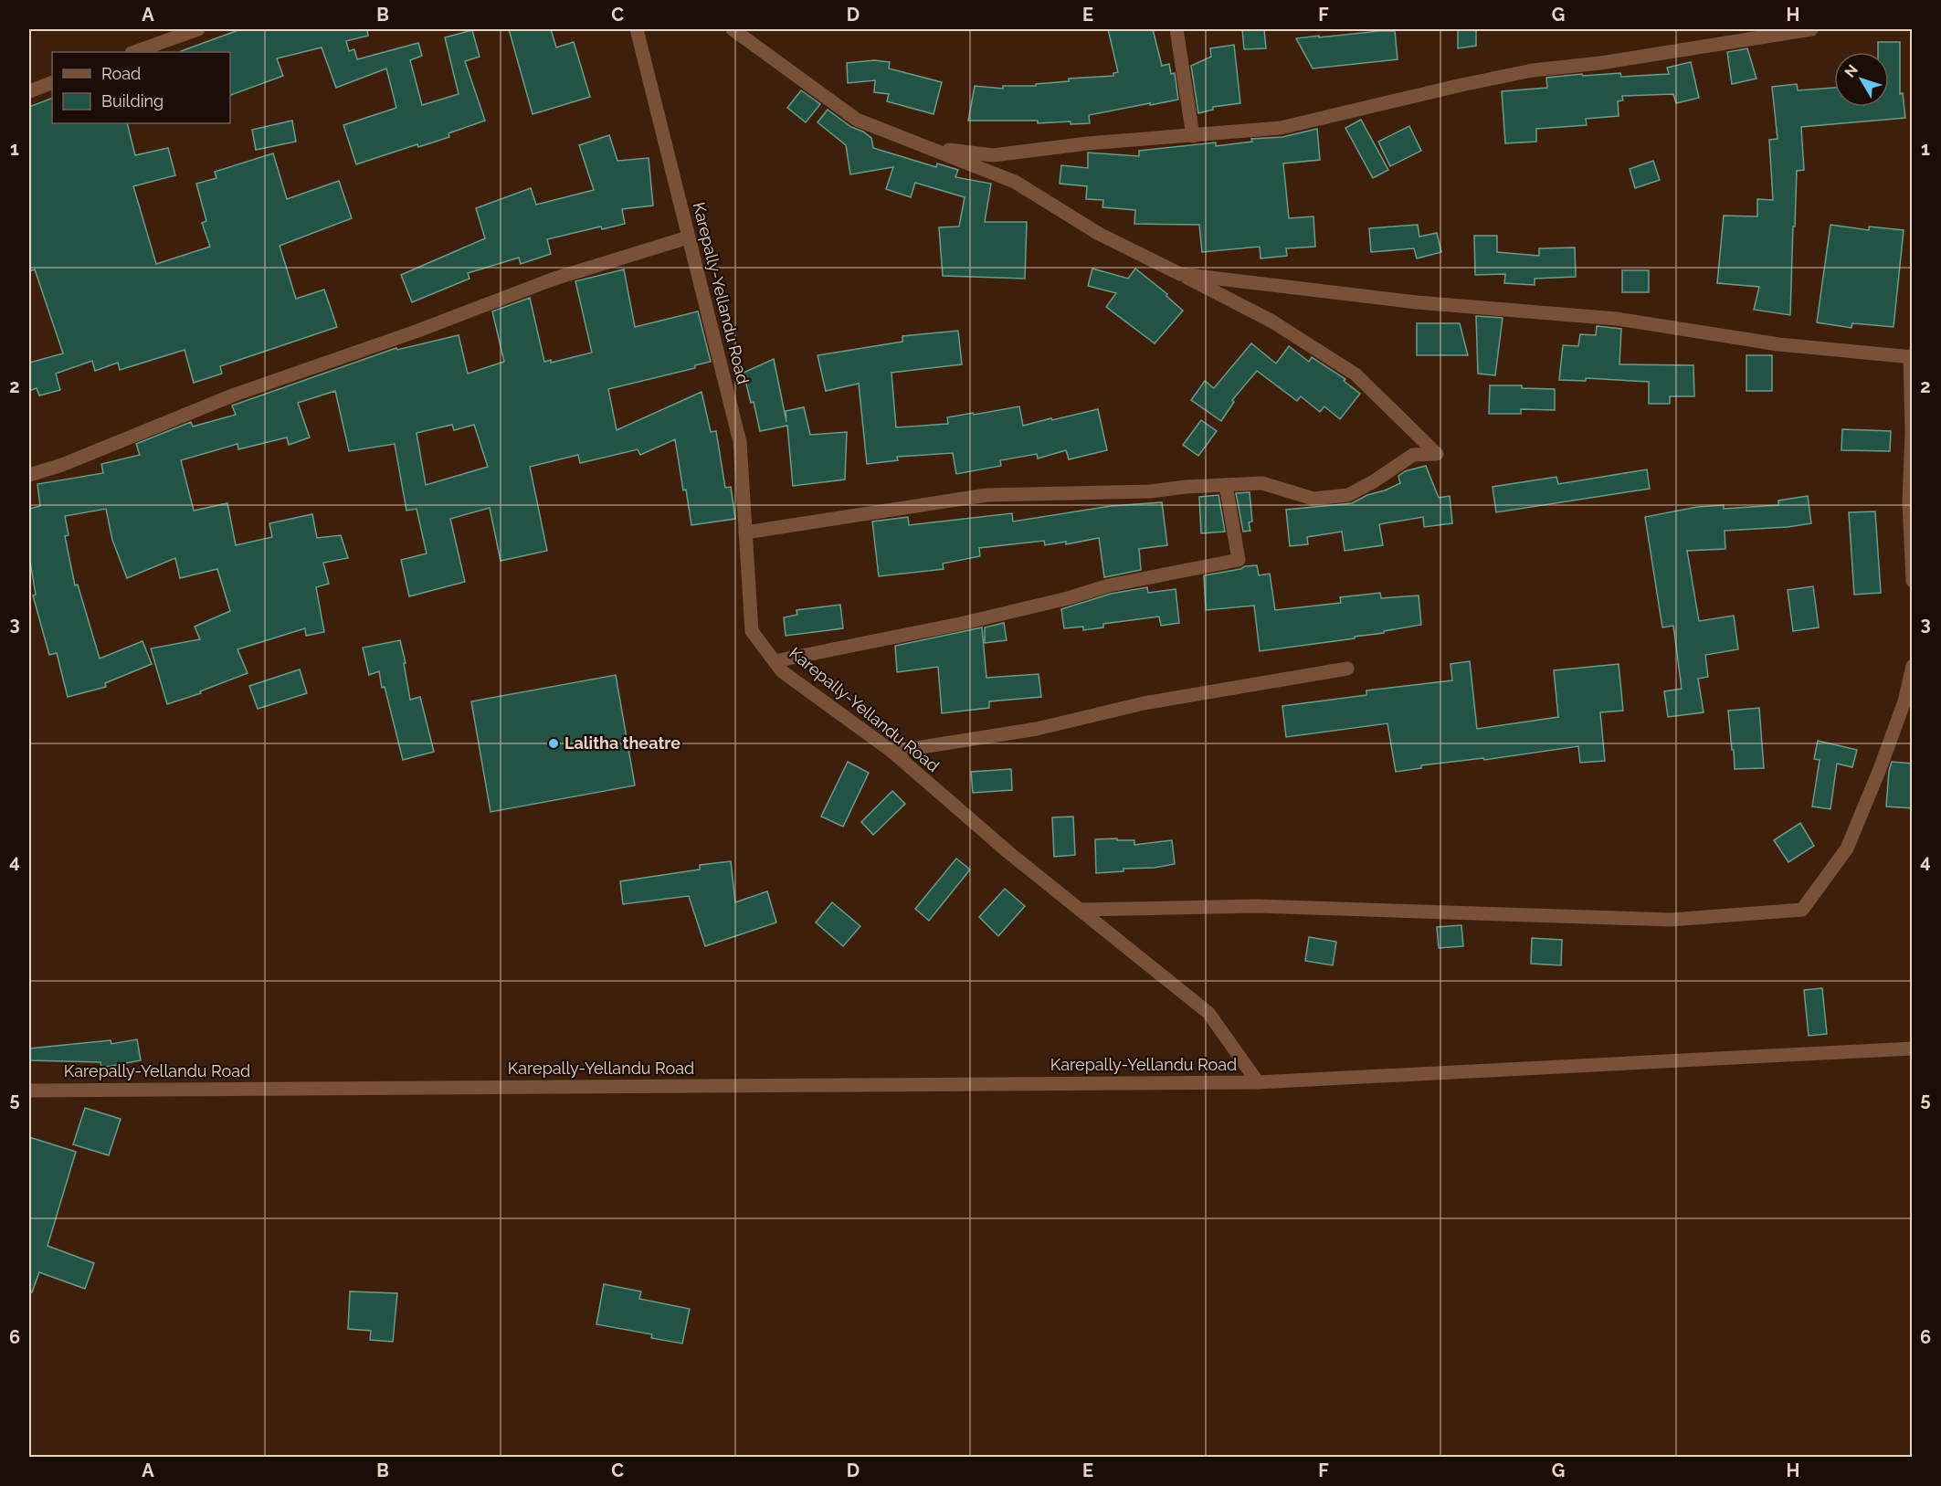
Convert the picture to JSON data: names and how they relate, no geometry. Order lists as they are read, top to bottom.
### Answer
{
  "streets": {
    "street": ["Karepally-Yellandu Road"]
  },
  "places": ["Lalitha theatre"],
  "legend": ["Road", "Building"],
  "north": "top left",
  "grid": {
    "columns": [
      "A",
      "B",
      "C",
      "D",
      "E",
      "F",
      "G",
      "H"
    ],
    "rows": [
      "1",
      "2",
      "3",
      "4",
      "5",
      "6"
    ]
  }
}
